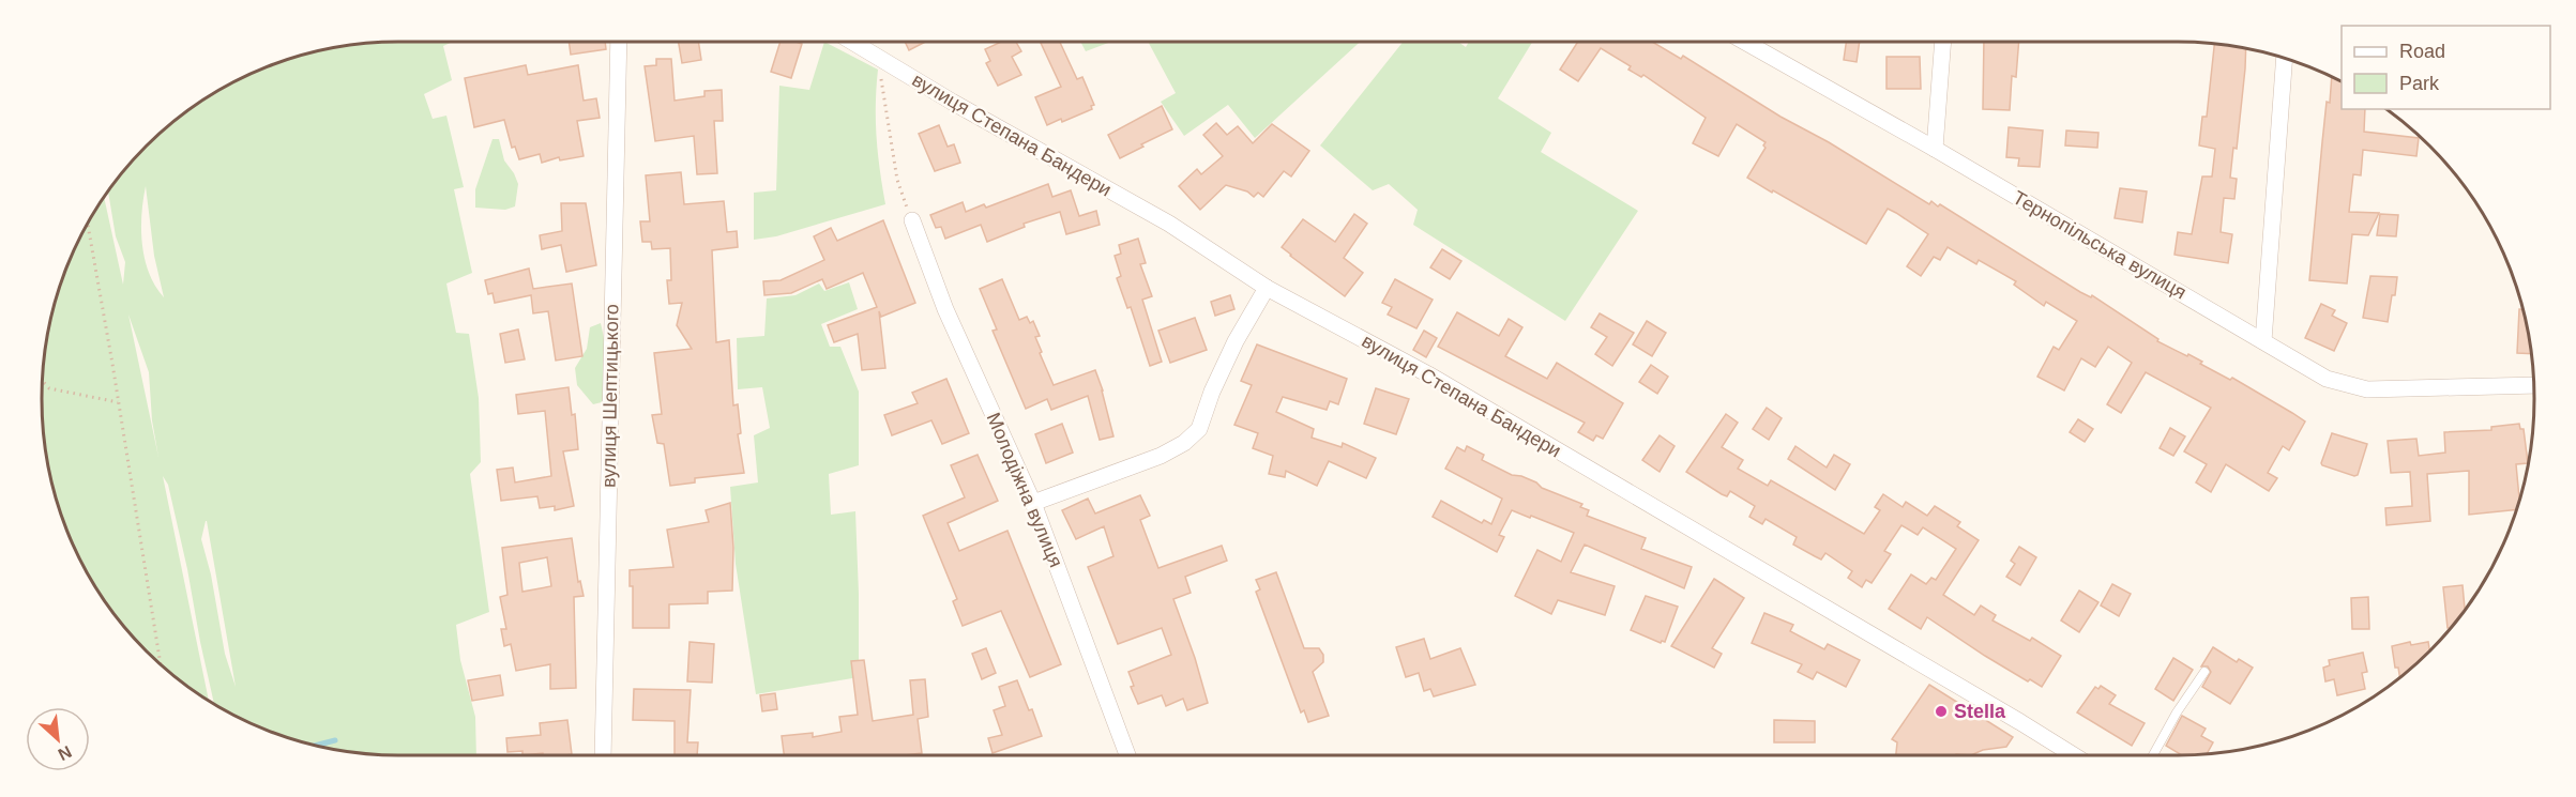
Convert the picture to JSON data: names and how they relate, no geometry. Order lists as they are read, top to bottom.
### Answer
{
  "streets": {
    "street": [
      "вулиця Степана Бандери",
      "Тернопільська вулиця",
      "вулиця Шептицького",
      "Молодіжна вулиця"
    ]
  },
  "places": ["Stella"],
  "legend": ["Road", "Park"],
  "north": "bottom right"
}
